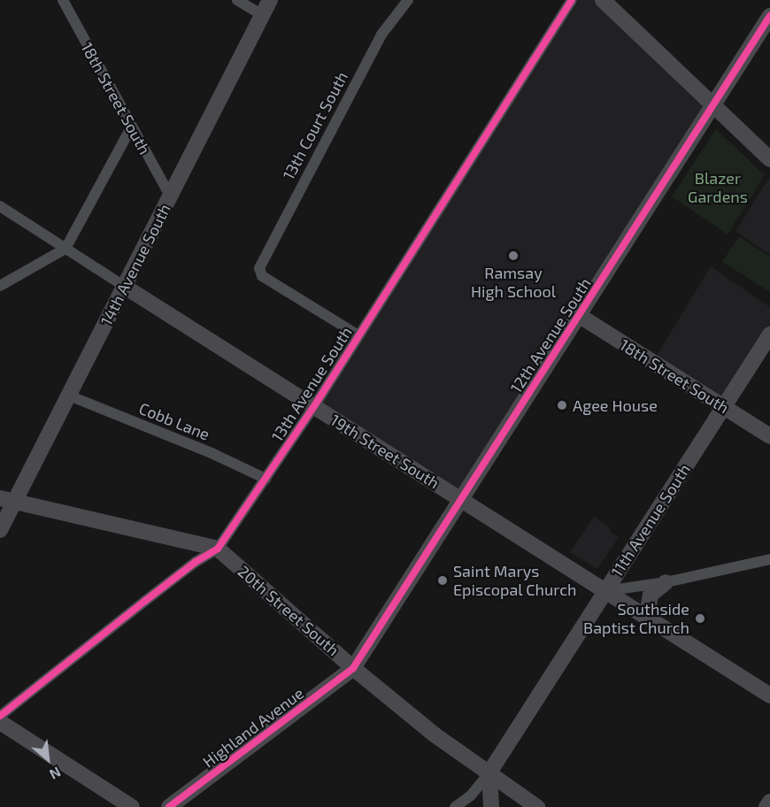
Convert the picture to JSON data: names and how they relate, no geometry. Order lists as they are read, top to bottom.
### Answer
{
  "streets": {
    "street": [
      "18th Street South",
      "13th Court South",
      "14th Avenue South",
      "12th Avenue South",
      "13th Avenue South",
      "Cobb Lane",
      "19th Street South",
      "11th Avenue South",
      "20th Street South",
      "Highland Avenue"
    ]
  },
  "crossings": [
    ["18th Street South", "14th Avenue South"],
    ["18th Street South", "12th Avenue South"],
    ["18th Street South", "11th Avenue South"],
    ["13th Court South", "13th Avenue South"],
    ["14th Avenue South", "Cobb Lane"],
    ["14th Avenue South", "19th Street South"],
    ["14th Avenue South", "20th Street South"],
    ["12th Avenue South", "19th Street South"],
    ["12th Avenue South", "20th Street South"],
    ["12th Avenue South", "Highland Avenue"],
    ["13th Avenue South", "Cobb Lane"],
    ["13th Avenue South", "19th Street South"],
    ["13th Avenue South", "20th Street South"],
    ["19th Street South", "11th Avenue South"],
    ["11th Avenue South", "20th Street South"],
    ["20th Street South", "Highland Avenue"]
  ],
  "parks": ["Blazer Gardens"],
  "places": [
    "Ramsay High School",
    "Agee House",
    "Saint Marys Episcopal Church",
    "Southside Baptist Church"
  ],
  "north": "bottom right"
}
